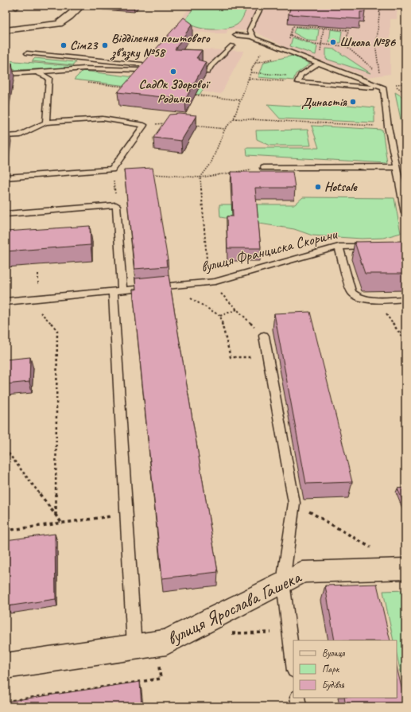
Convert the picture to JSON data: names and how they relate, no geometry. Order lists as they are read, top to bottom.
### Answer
{
  "streets": {
    "street": ["вулиця Ярослава Гашека"],
    "lane": ["вулиця Франциска Скорини"]
  },
  "places": [
    "Школа №86",
    "Сім23",
    "Відділення поштового зв’язку №58",
    "СадОк Здорової Родини",
    "Династія",
    "Hotsale"
  ],
  "legend": ["Вулиця", "Парк", "Будівля"]
}
